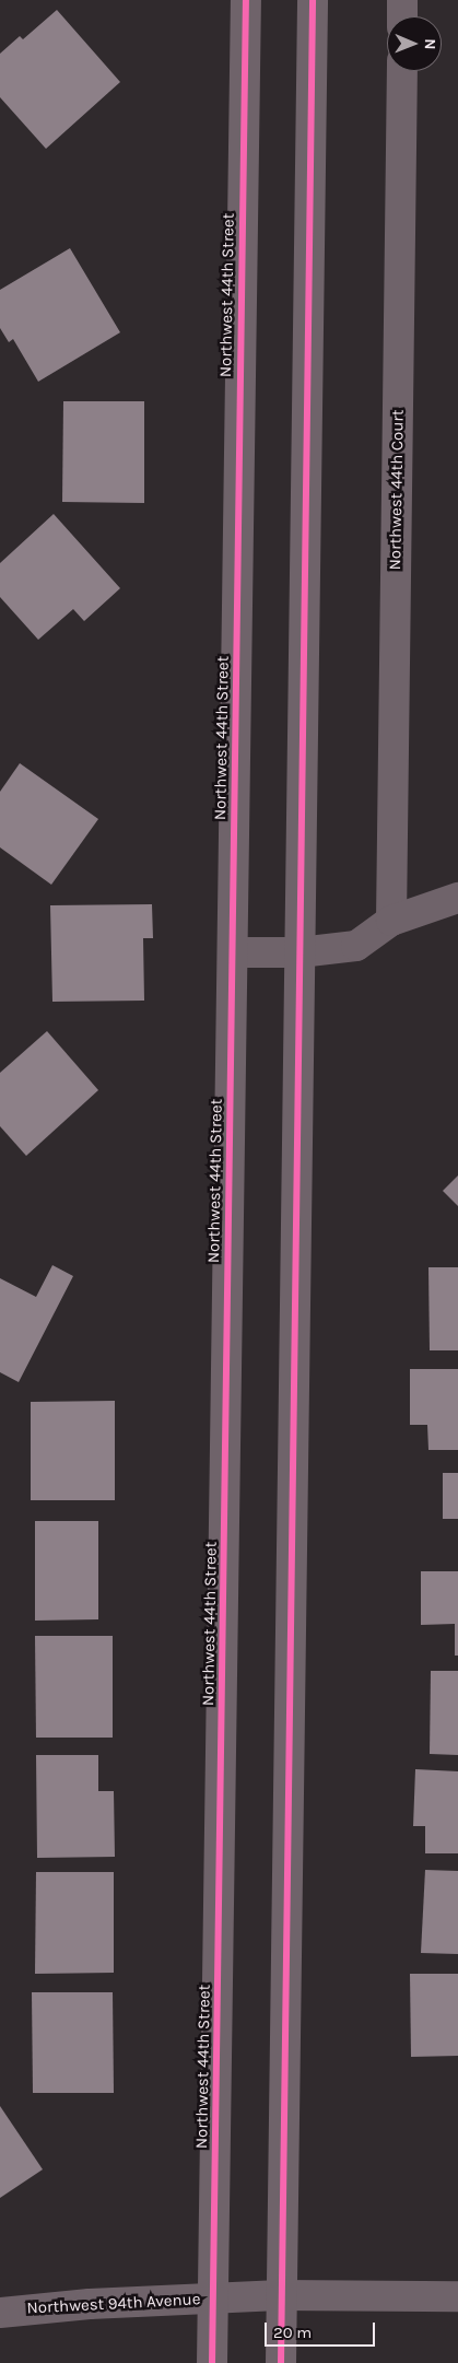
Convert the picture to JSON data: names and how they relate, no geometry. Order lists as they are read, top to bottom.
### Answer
{
  "streets": {
    "street": ["Northwest 44th Street", "Northwest 44th Court", "Northwest 94th Avenue"]
  },
  "crossings": [
    ["Northwest 44th Street", "Northwest 94th Avenue"]
  ],
  "scale_bar": "20 m",
  "north": "right"
}
